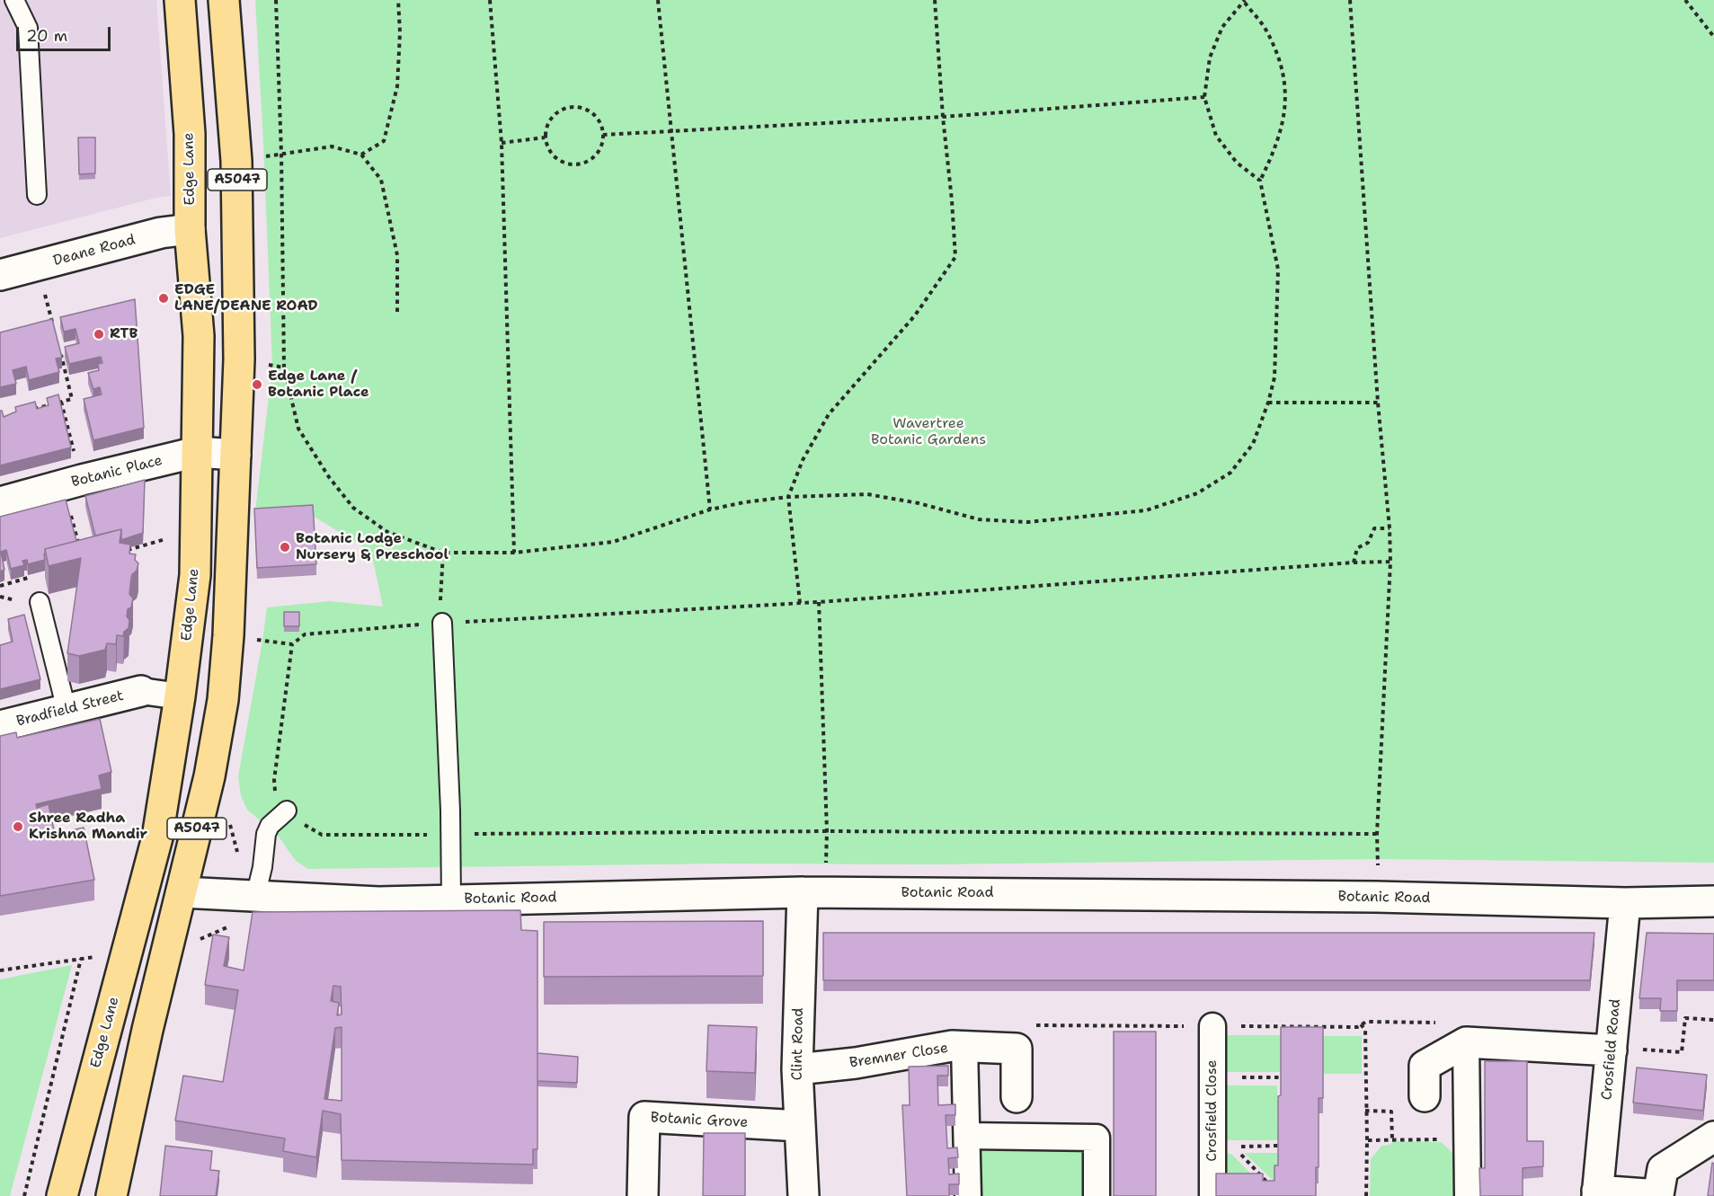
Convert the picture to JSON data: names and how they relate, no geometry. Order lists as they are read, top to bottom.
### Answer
{
  "streets": {
    "highway": ["Edge Lane", "A5047"],
    "street": [
      "Deane Road",
      "Botanic Place",
      "Bradfield Street",
      "Botanic Road",
      "Clint Road",
      "Crosfield Road",
      "Bremner Close",
      "Crosfield Close",
      "Botanic Grove"
    ]
  },
  "crossings": [
    ["Edge Lane", "Deane Road"],
    ["Edge Lane", "Botanic Place"],
    ["A5047", "Botanic Place"],
    ["A5047", "Botanic Road"],
    ["Botanic Road", "Clint Road"],
    ["Botanic Road", "Crosfield Road"],
    ["Clint Road", "Bremner Close"],
    ["Clint Road", "Botanic Grove"]
  ],
  "parks": ["Wavertree Botanic Gardens"],
  "places": [
    "EDGE LANE/DEANE ROAD",
    "RTB",
    "Edge Lane / Botanic Place",
    "Botanic Lodge Nursery & Preschool",
    "Shree Radha Krishna Mandir"
  ],
  "scale_bar": "20 m"
}
